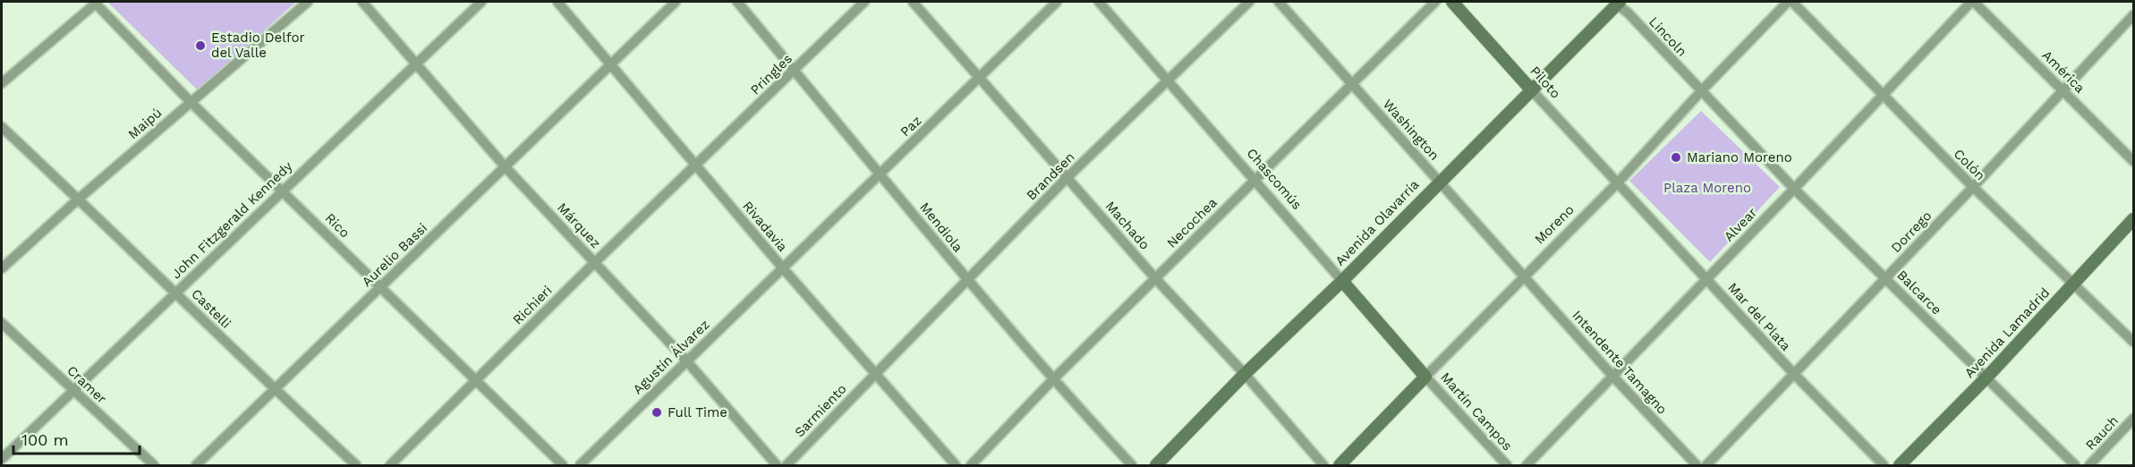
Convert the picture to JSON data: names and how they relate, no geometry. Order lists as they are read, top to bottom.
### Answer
{
  "streets": {
    "main road": [
      "Piloto",
      "Chascomús",
      "Avenida Olavarría",
      "Moreno",
      "Avenida Lamadrid"
    ],
    "street": [
      "Lincoln",
      "América",
      "Pringles",
      "Maipú",
      "Paz",
      "Washington",
      "Colón",
      "Brandsen",
      "John Fitzgerald Kennedy",
      "Necochea",
      "Alvear",
      "Rico",
      "Márquez",
      "Machado",
      "Rivadavia",
      "Mendiola",
      "Dorrego",
      "Aurelio Bassi",
      "Balcarce",
      "Richieri",
      "Castelli",
      "Mar del Plata",
      "Agustín Álvarez",
      "Intendente Tamagno",
      "Cramer",
      "Sarmiento",
      "Martín Campos",
      "Rauch"
    ]
  },
  "crossings": [
    ["Lincoln", "Avenida Olavarría"],
    ["Lincoln", "Moreno"],
    ["Lincoln", "Balcarce"],
    ["América", "Alvear"],
    ["América", "Dorrego"],
    ["Pringles", "Rivadavia"],
    ["Pringles", "Mendiola"],
    ["Pringles", "Richieri"],
    ["Piloto", "Avenida Olavarría"],
    ["Piloto", "Moreno"],
    ["Piloto", "Mar del Plata"],
    ["Maipú", "Rico"],
    ["Maipú", "Castelli"],
    ["Paz", "Machado"],
    ["Paz", "Rivadavia"],
    ["Paz", "Mendiola"],
    ["Paz", "Agustín Álvarez"],
    ["Washington", "Necochea"],
    ["Washington", "Avenida Olavarría"],
    ["Washington", "Moreno"],
    ["Washington", "Intendente Tamagno"],
    ["Colón", "Moreno"],
    ["Colón", "Alvear"],
    ["Colón", "Dorrego"],
    ["Colón", "Avenida Lamadrid"],
    ["Brandsen", "Chascomús"],
    ["Brandsen", "Machado"],
    ["Brandsen", "Rivadavia"],
    ["Brandsen", "Mendiola"],
    ["Brandsen", "Sarmiento"],
    ["Chascomús", "Necochea"],
    ["Chascomús", "Avenida Olavarría"],
    ["Chascomús", "Moreno"],
    ["Chascomús", "Martín Campos"],
    ["John Fitzgerald Kennedy", "Rico"],
    ["John Fitzgerald Kennedy", "Márquez"],
    ["John Fitzgerald Kennedy", "Castelli"],
    ["John Fitzgerald Kennedy", "Cramer"],
    ["Necochea", "Machado"],
    ["Necochea", "Mendiola"],
    ["Avenida Olavarría", "Machado"],
    ["Moreno", "Balcarce"],
    ["Moreno", "Mar del Plata"],
    ["Moreno", "Intendente Tamagno"],
    ["Moreno", "Martín Campos"],
    ["Alvear", "Balcarce"],
    ["Alvear", "Mar del Plata"],
    ["Alvear", "Intendente Tamagno"],
    ["Rico", "Aurelio Bassi"],
    ["Rico", "Richieri"],
    ["Márquez", "Aurelio Bassi"],
    ["Márquez", "Richieri"],
    ["Márquez", "Agustín Álvarez"],
    ["Rivadavia", "Aurelio Bassi"],
    ["Rivadavia", "Richieri"],
    ["Rivadavia", "Agustín Álvarez"],
    ["Rivadavia", "Sarmiento"],
    ["Dorrego", "Balcarce"],
    ["Dorrego", "Mar del Plata"],
    ["Aurelio Bassi", "Castelli"],
    ["Balcarce", "Avenida Lamadrid"]
  ],
  "parks": ["Plaza Moreno"],
  "places": ["Estadio Delfor del Valle", "Mariano Moreno", "Full Time"],
  "scale_bar": "100 m"
}
